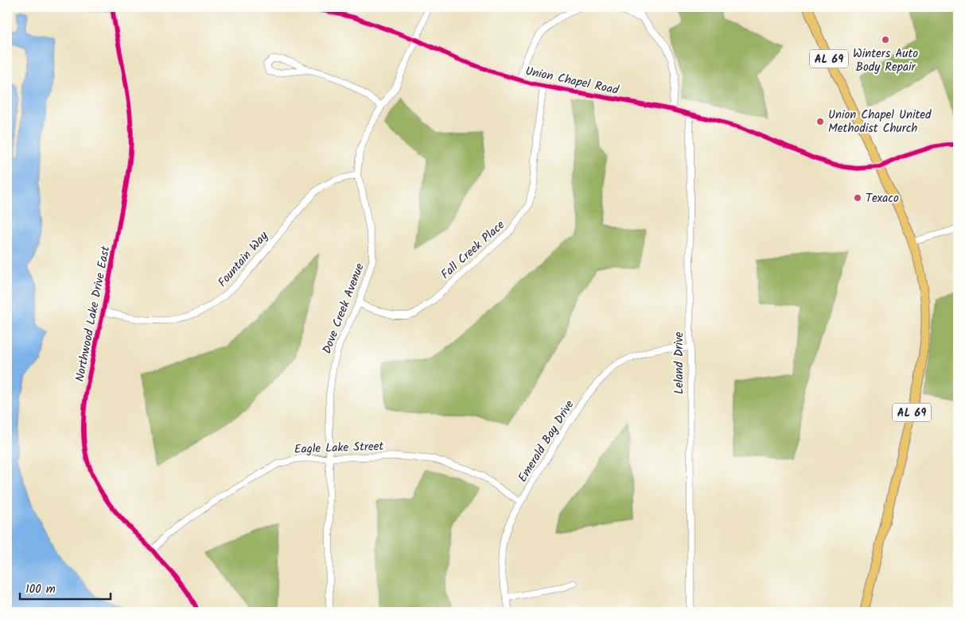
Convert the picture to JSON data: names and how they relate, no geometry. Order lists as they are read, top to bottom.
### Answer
{
  "streets": {
    "main road": ["AL 69"],
    "street": [
      "Union Chapel Road",
      "Fall Creek Place",
      "Fountain Way",
      "Dove Creek Avenue",
      "Northwood Lake Drive East",
      "Leland Drive",
      "Emerald Bay Drive",
      "Eagle Lake Street"
    ]
  },
  "crossings": [
    ["AL 69", "Union Chapel Road"],
    ["Union Chapel Road", "Fall Creek Place"],
    ["Union Chapel Road", "Dove Creek Avenue"],
    ["Union Chapel Road", "Leland Drive"],
    ["Fall Creek Place", "Dove Creek Avenue"],
    ["Fountain Way", "Dove Creek Avenue"],
    ["Fountain Way", "Northwood Lake Drive East"],
    ["Dove Creek Avenue", "Eagle Lake Street"],
    ["Northwood Lake Drive East", "Eagle Lake Street"],
    ["Leland Drive", "Emerald Bay Drive"],
    ["Emerald Bay Drive", "Eagle Lake Street"]
  ],
  "places": ["Winters Auto Body Repair", "Union Chapel United Methodist Church", "Texaco"],
  "scale_bar": "100 m"
}
